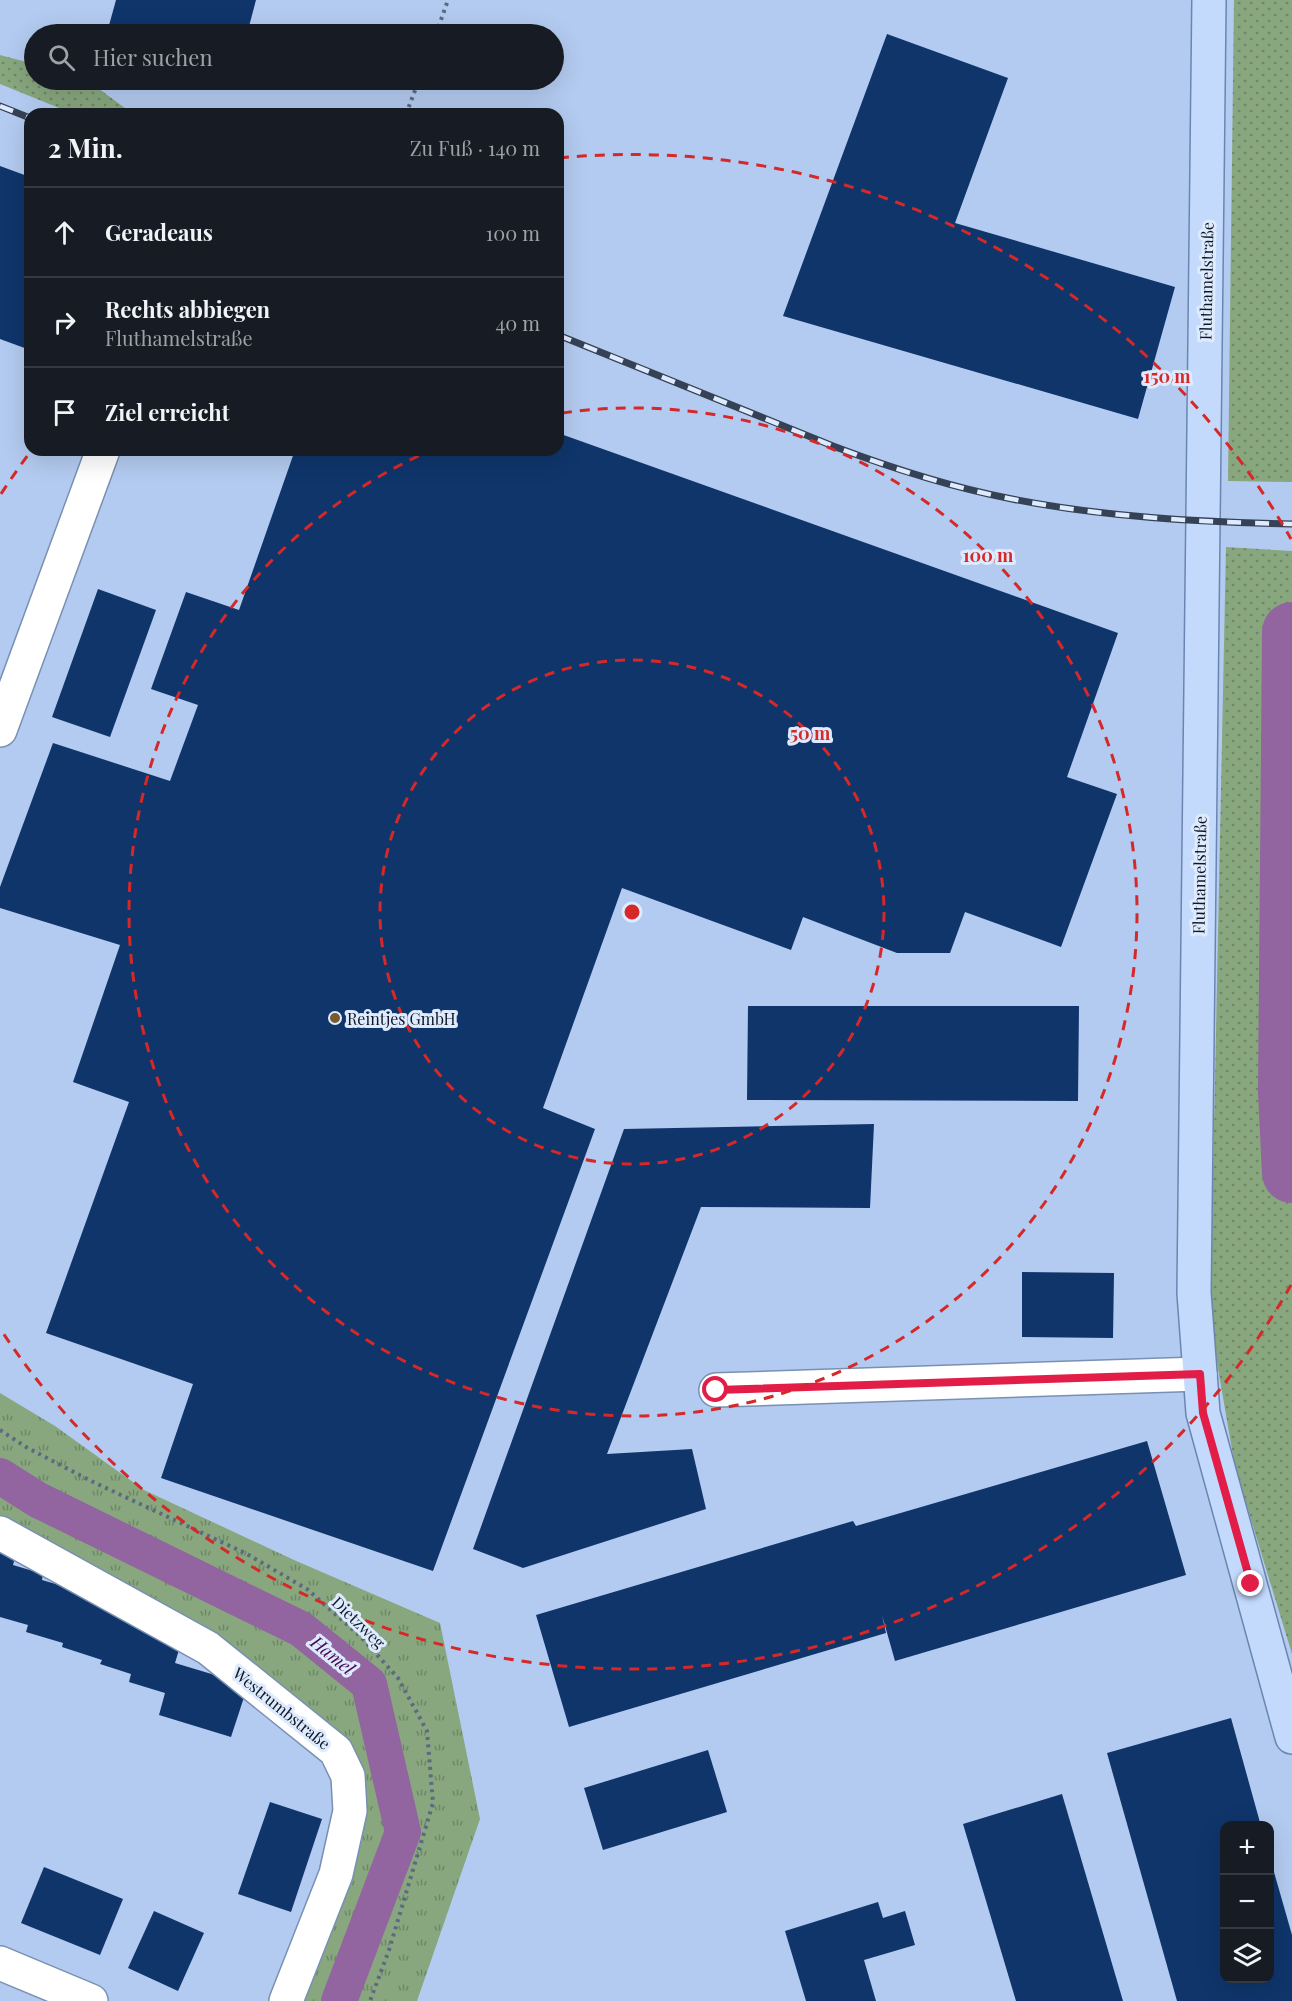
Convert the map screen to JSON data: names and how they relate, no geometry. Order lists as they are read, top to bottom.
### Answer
{
  "streets": {
    "main road": ["Fluthamelstraße"],
    "street": ["Westrumbstraße"],
    "path": ["Dietzweg"]
  },
  "water": ["Hamel"],
  "places": ["Reintjes GmbH"],
  "page": {
    "search": "Hier suchen",
    "heading": ["2 Min.", "Zu Fuß · 140 m"],
    "list": [
      ["Geradeaus", "100 m"],
      ["Rechts abbiegen", "Fluthamelstraße", "40 m"],
      "Ziel erreicht"
    ],
    "map_buttons": ["+", "−"]
  },
  "rings": ["150 m", "100 m", "50 m"]
}
